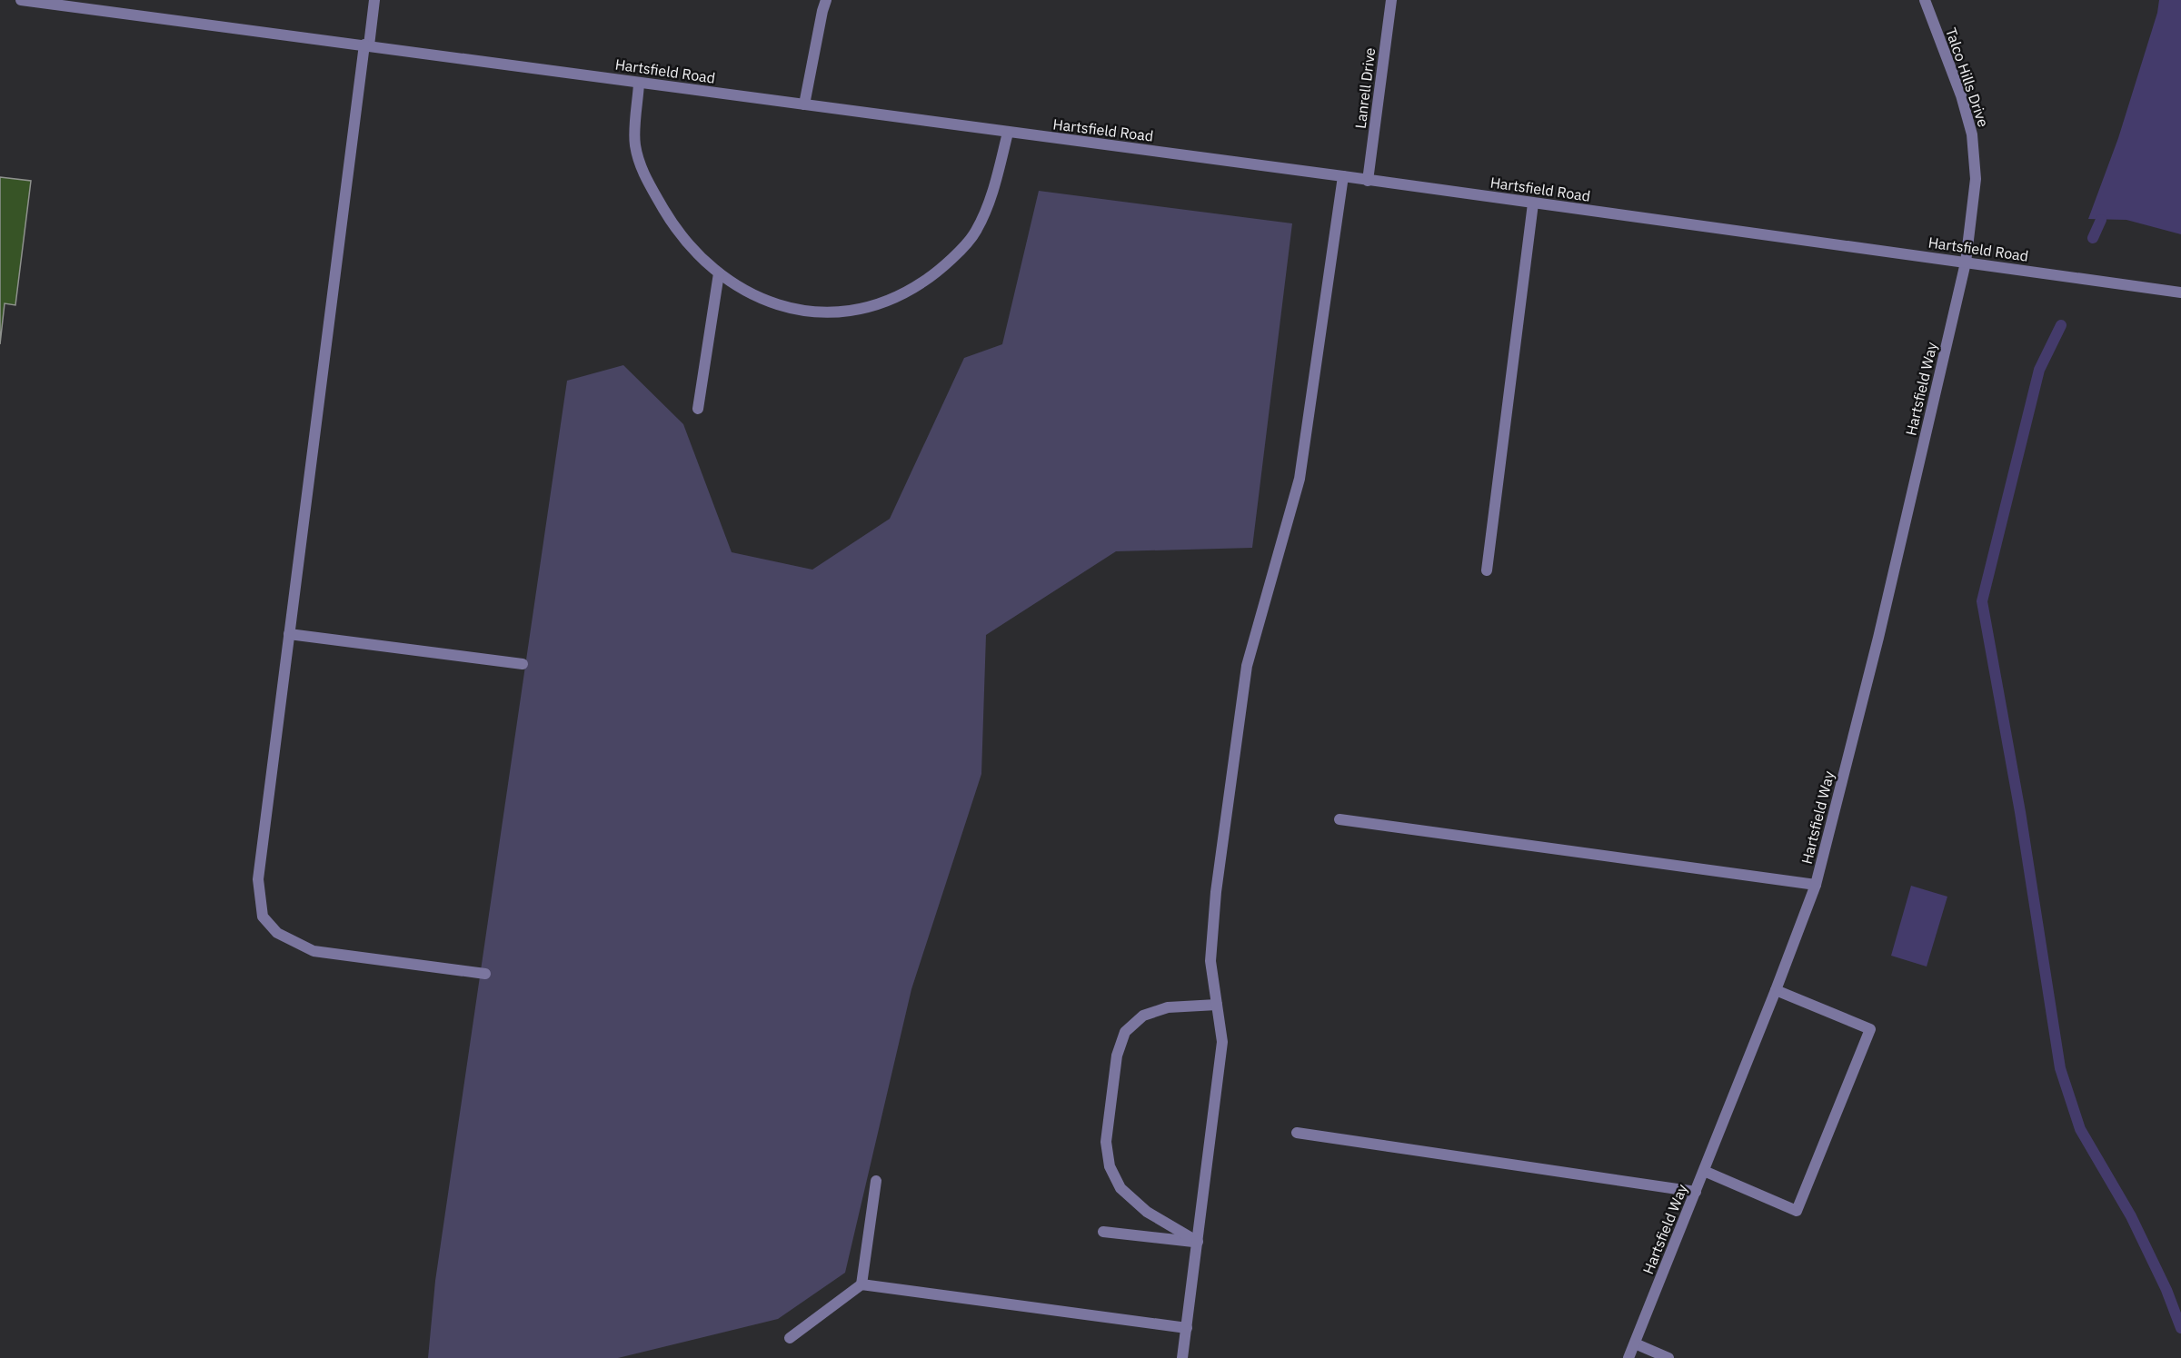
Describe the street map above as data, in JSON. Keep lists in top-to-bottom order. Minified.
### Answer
{"streets":{"street":["Hartsfield Road","Talco Hills Drive","Lanrell Drive","Hartsfield Way"]},"crossings":[["Hartsfield Road","Talco Hills Drive"],["Hartsfield Road","Lanrell Drive"],["Hartsfield Road","Hartsfield Way"],["Talco Hills Drive","Hartsfield Way"]]}
